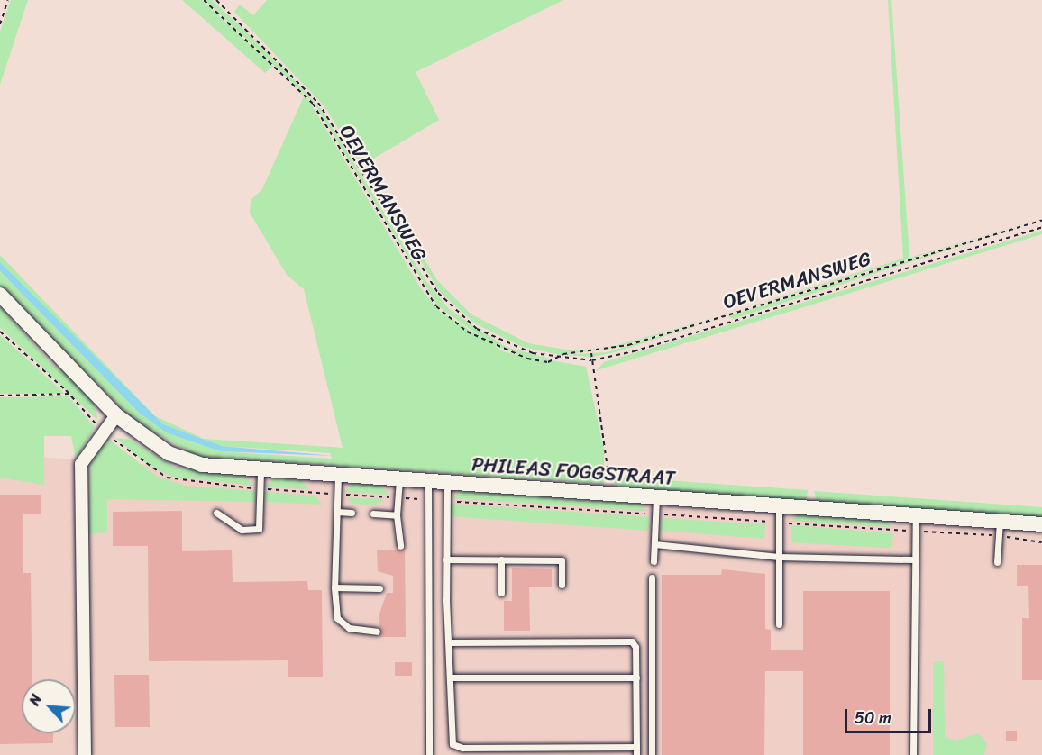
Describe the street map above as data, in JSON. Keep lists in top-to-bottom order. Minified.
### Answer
{"streets":{"street":["PHILEAS FOGGSTRAAT"],"path":["OEVERMANSWEG"]},"scale_bar":"50 m","north":"top left"}
